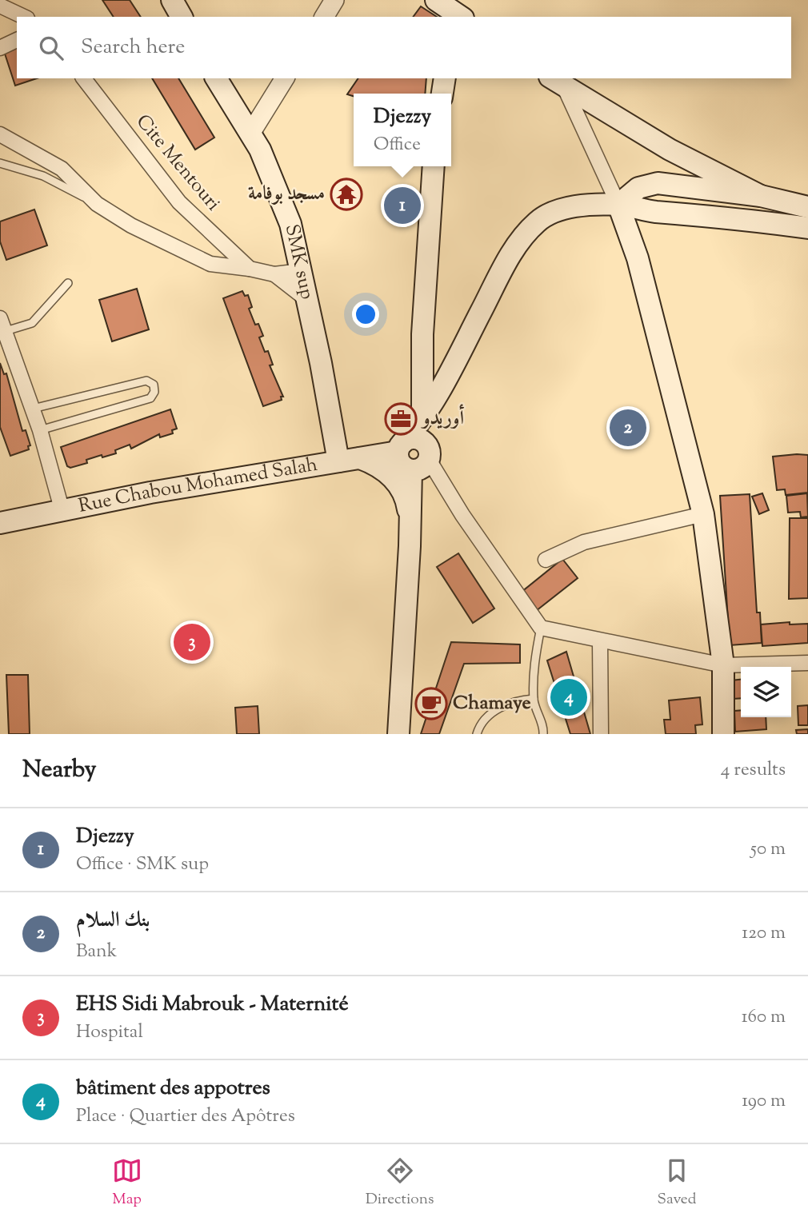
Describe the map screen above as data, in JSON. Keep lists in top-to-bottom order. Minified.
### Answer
{"streets":{"main road":["SMK sup","Rue Chabou Mohamed Salah"],"street":["Cite Mentouri"]},"crossings":[["SMK sup","Rue Chabou Mohamed Salah"]],"places":{"temple":["مسجد بوفامة"],"office":["أوريدو"],"cafe":["Chamaye"]},"page":{"search":"Search here","popup":["Djezzy","Office"],"pins":["1","2","3","4"],"heading":["Nearby","4 results"],"list":[{"mark":"1","name":"Djezzy","note":"Office · SMK sup","value":"50 m"},{"mark":"2","name":"بنك السلام","note":"Bank","value":"120 m"},{"mark":"3","name":"EHS Sidi Mabrouk - Maternité","note":"Hospital","value":"160 m"},{"mark":"4","name":"bâtiment des appotres","note":"Place · Quartier des Apôtres","value":"190 m"}],"nav":["Map","Directions","Saved"]}}
